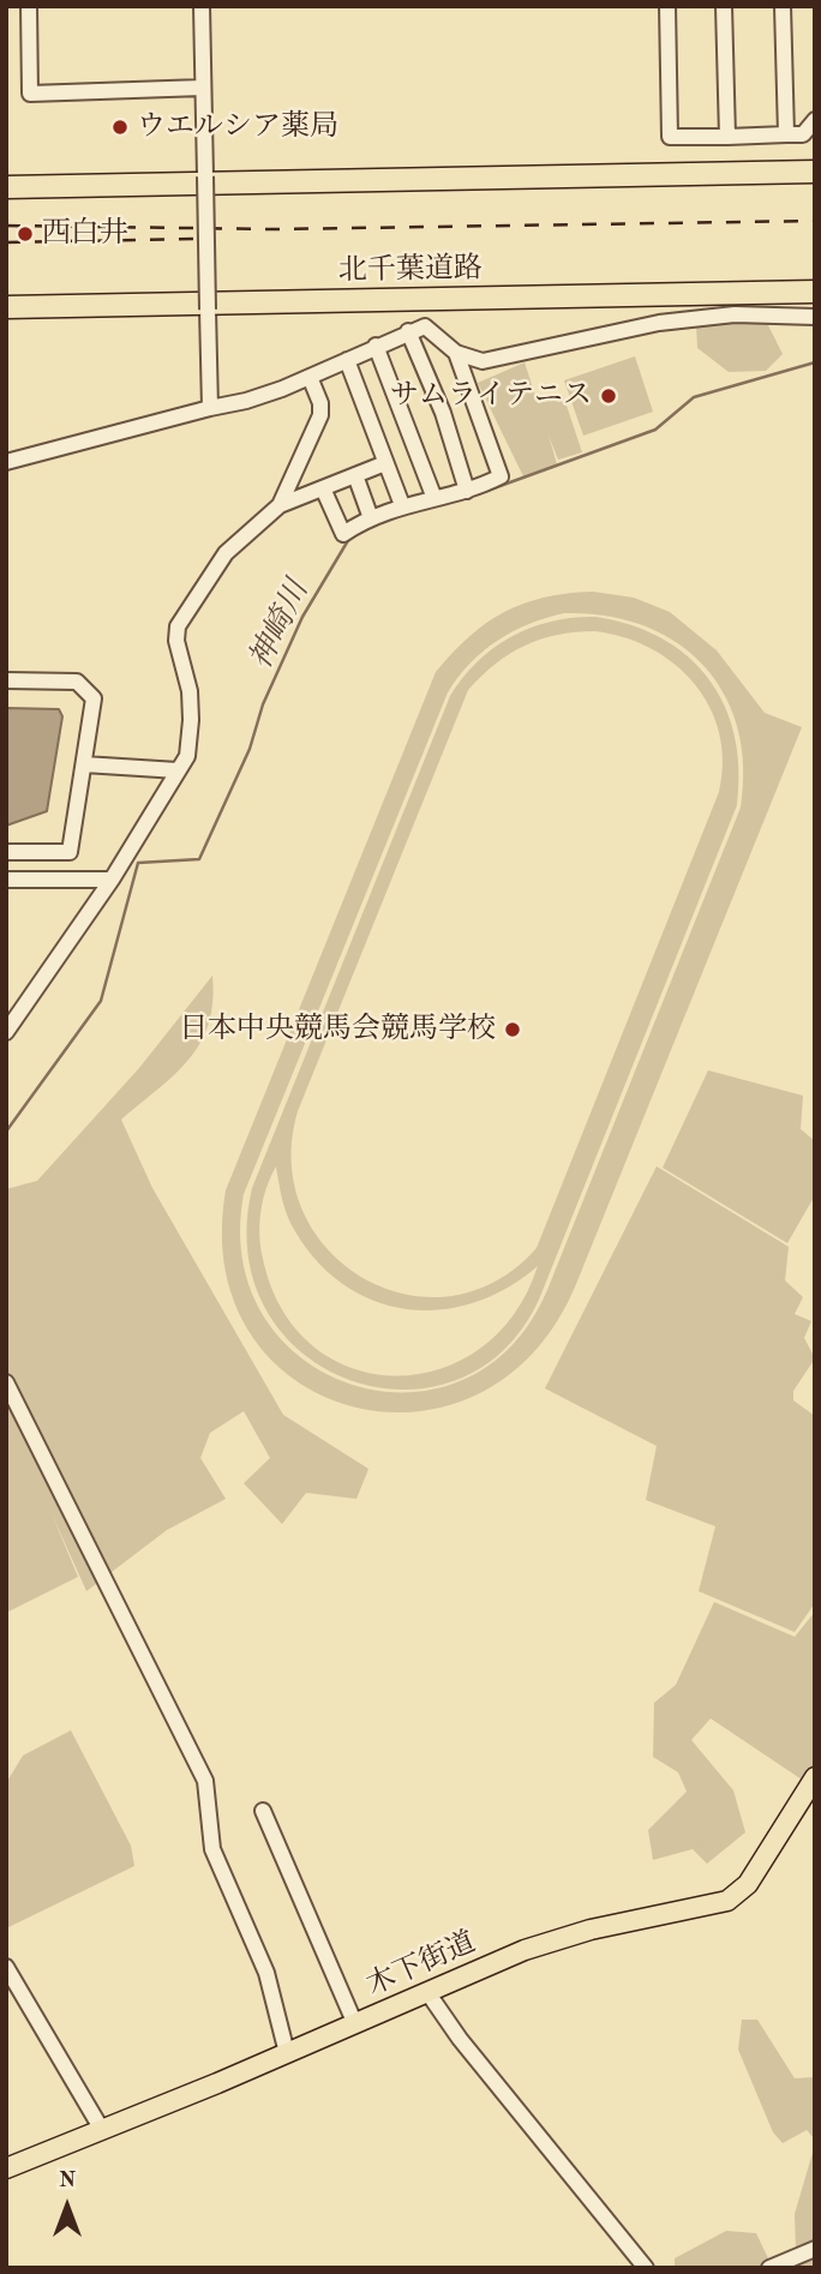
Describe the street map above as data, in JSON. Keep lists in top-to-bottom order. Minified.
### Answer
{"streets":{"highway":["北千葉道路"],"main road":["木下街道"]},"water":["神崎川"],"places":["ウエルシア薬局","西白井","サムライテニス","日本中央競馬会競馬学校"],"north":"top"}
